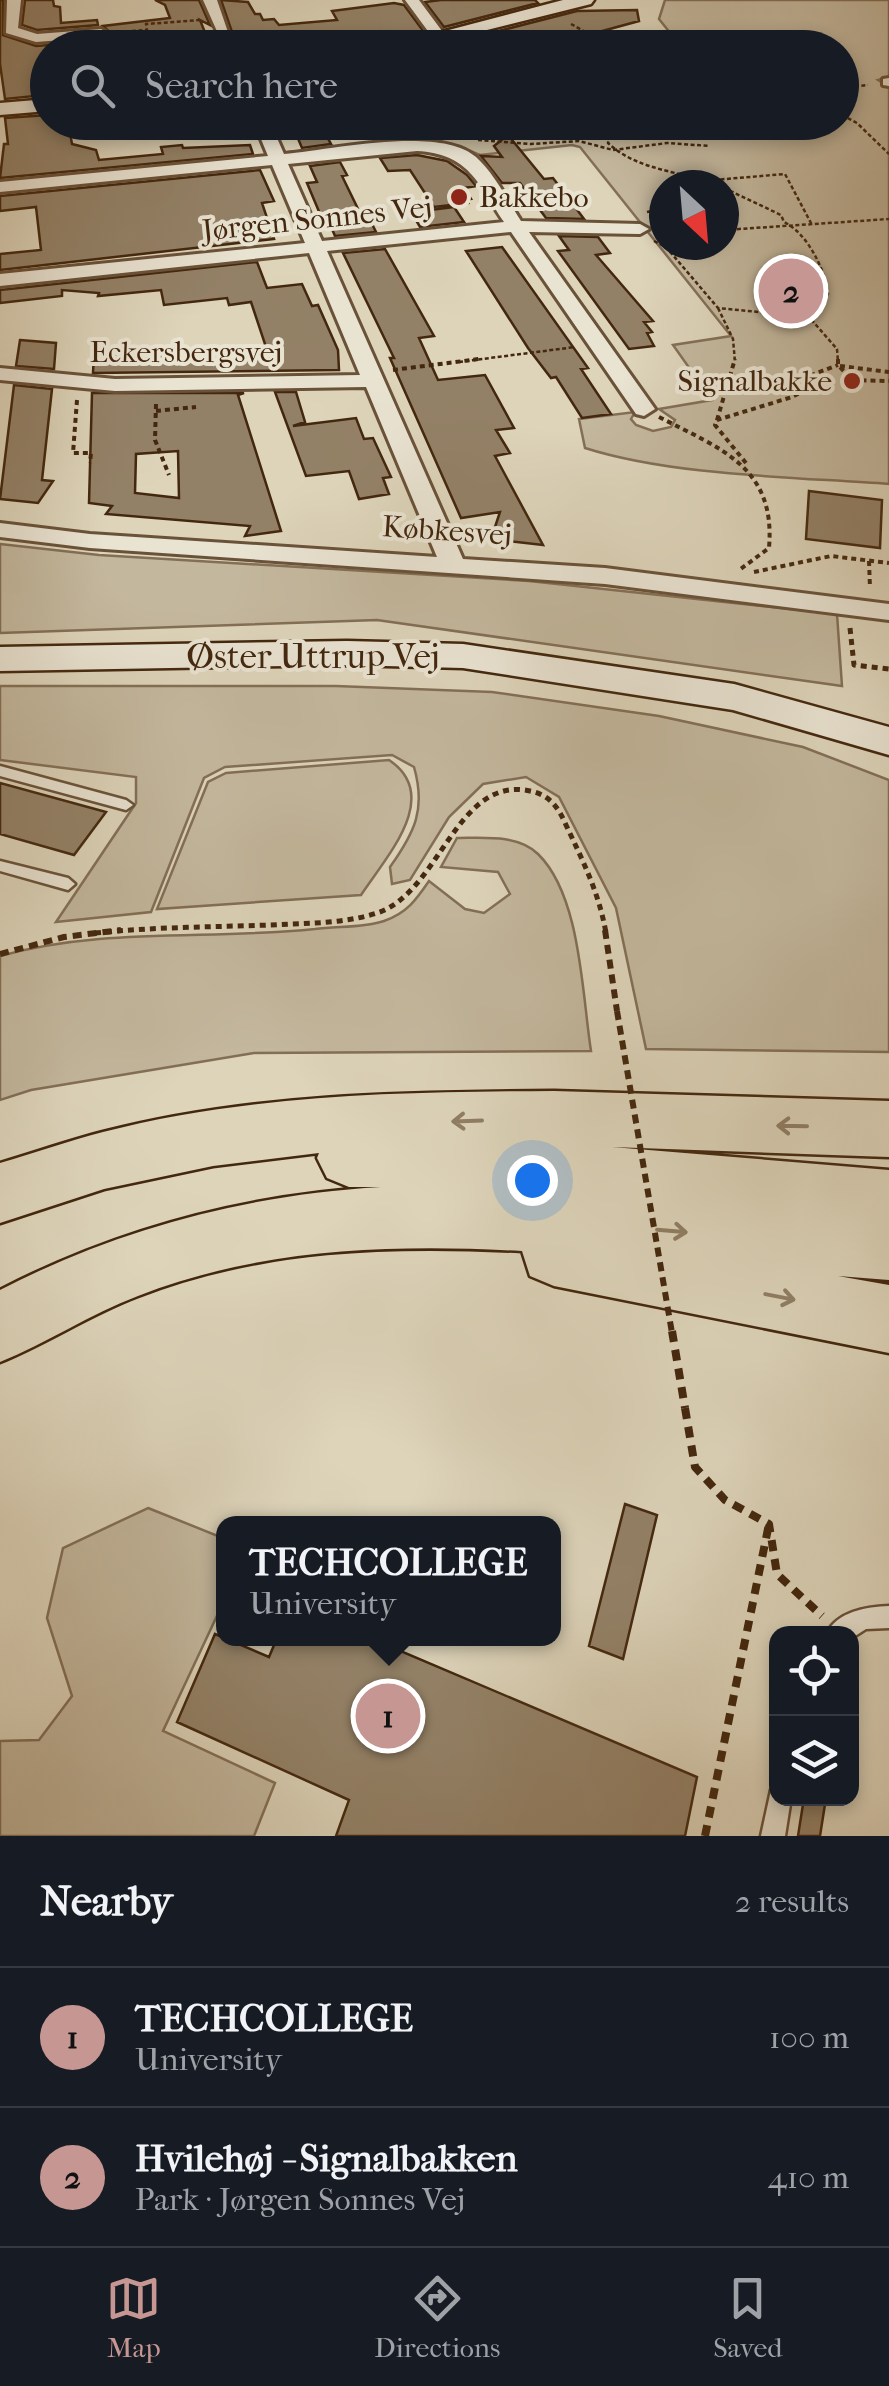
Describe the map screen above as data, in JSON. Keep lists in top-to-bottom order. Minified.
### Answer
{"streets":{"street":["Jørgen Sonnes Vej","Eckersbergsvej","Købkesvej","Øster Uttrup Vej"]},"places":["Bakkebo","Signalbakke"],"north":"bottom right","page":{"search":"Search here","pins":["2","1"],"popup":["TECHCOLLEGE","University"],"heading":["Nearby","2 results"],"list":[{"mark":"1","name":"TECHCOLLEGE","note":"University","value":"100 m"},{"mark":"2","name":"Hvilehøj - Signalbakken","note":"Park · Jørgen Sonnes Vej","value":"410 m"}],"nav":["Map","Directions","Saved"]}}
